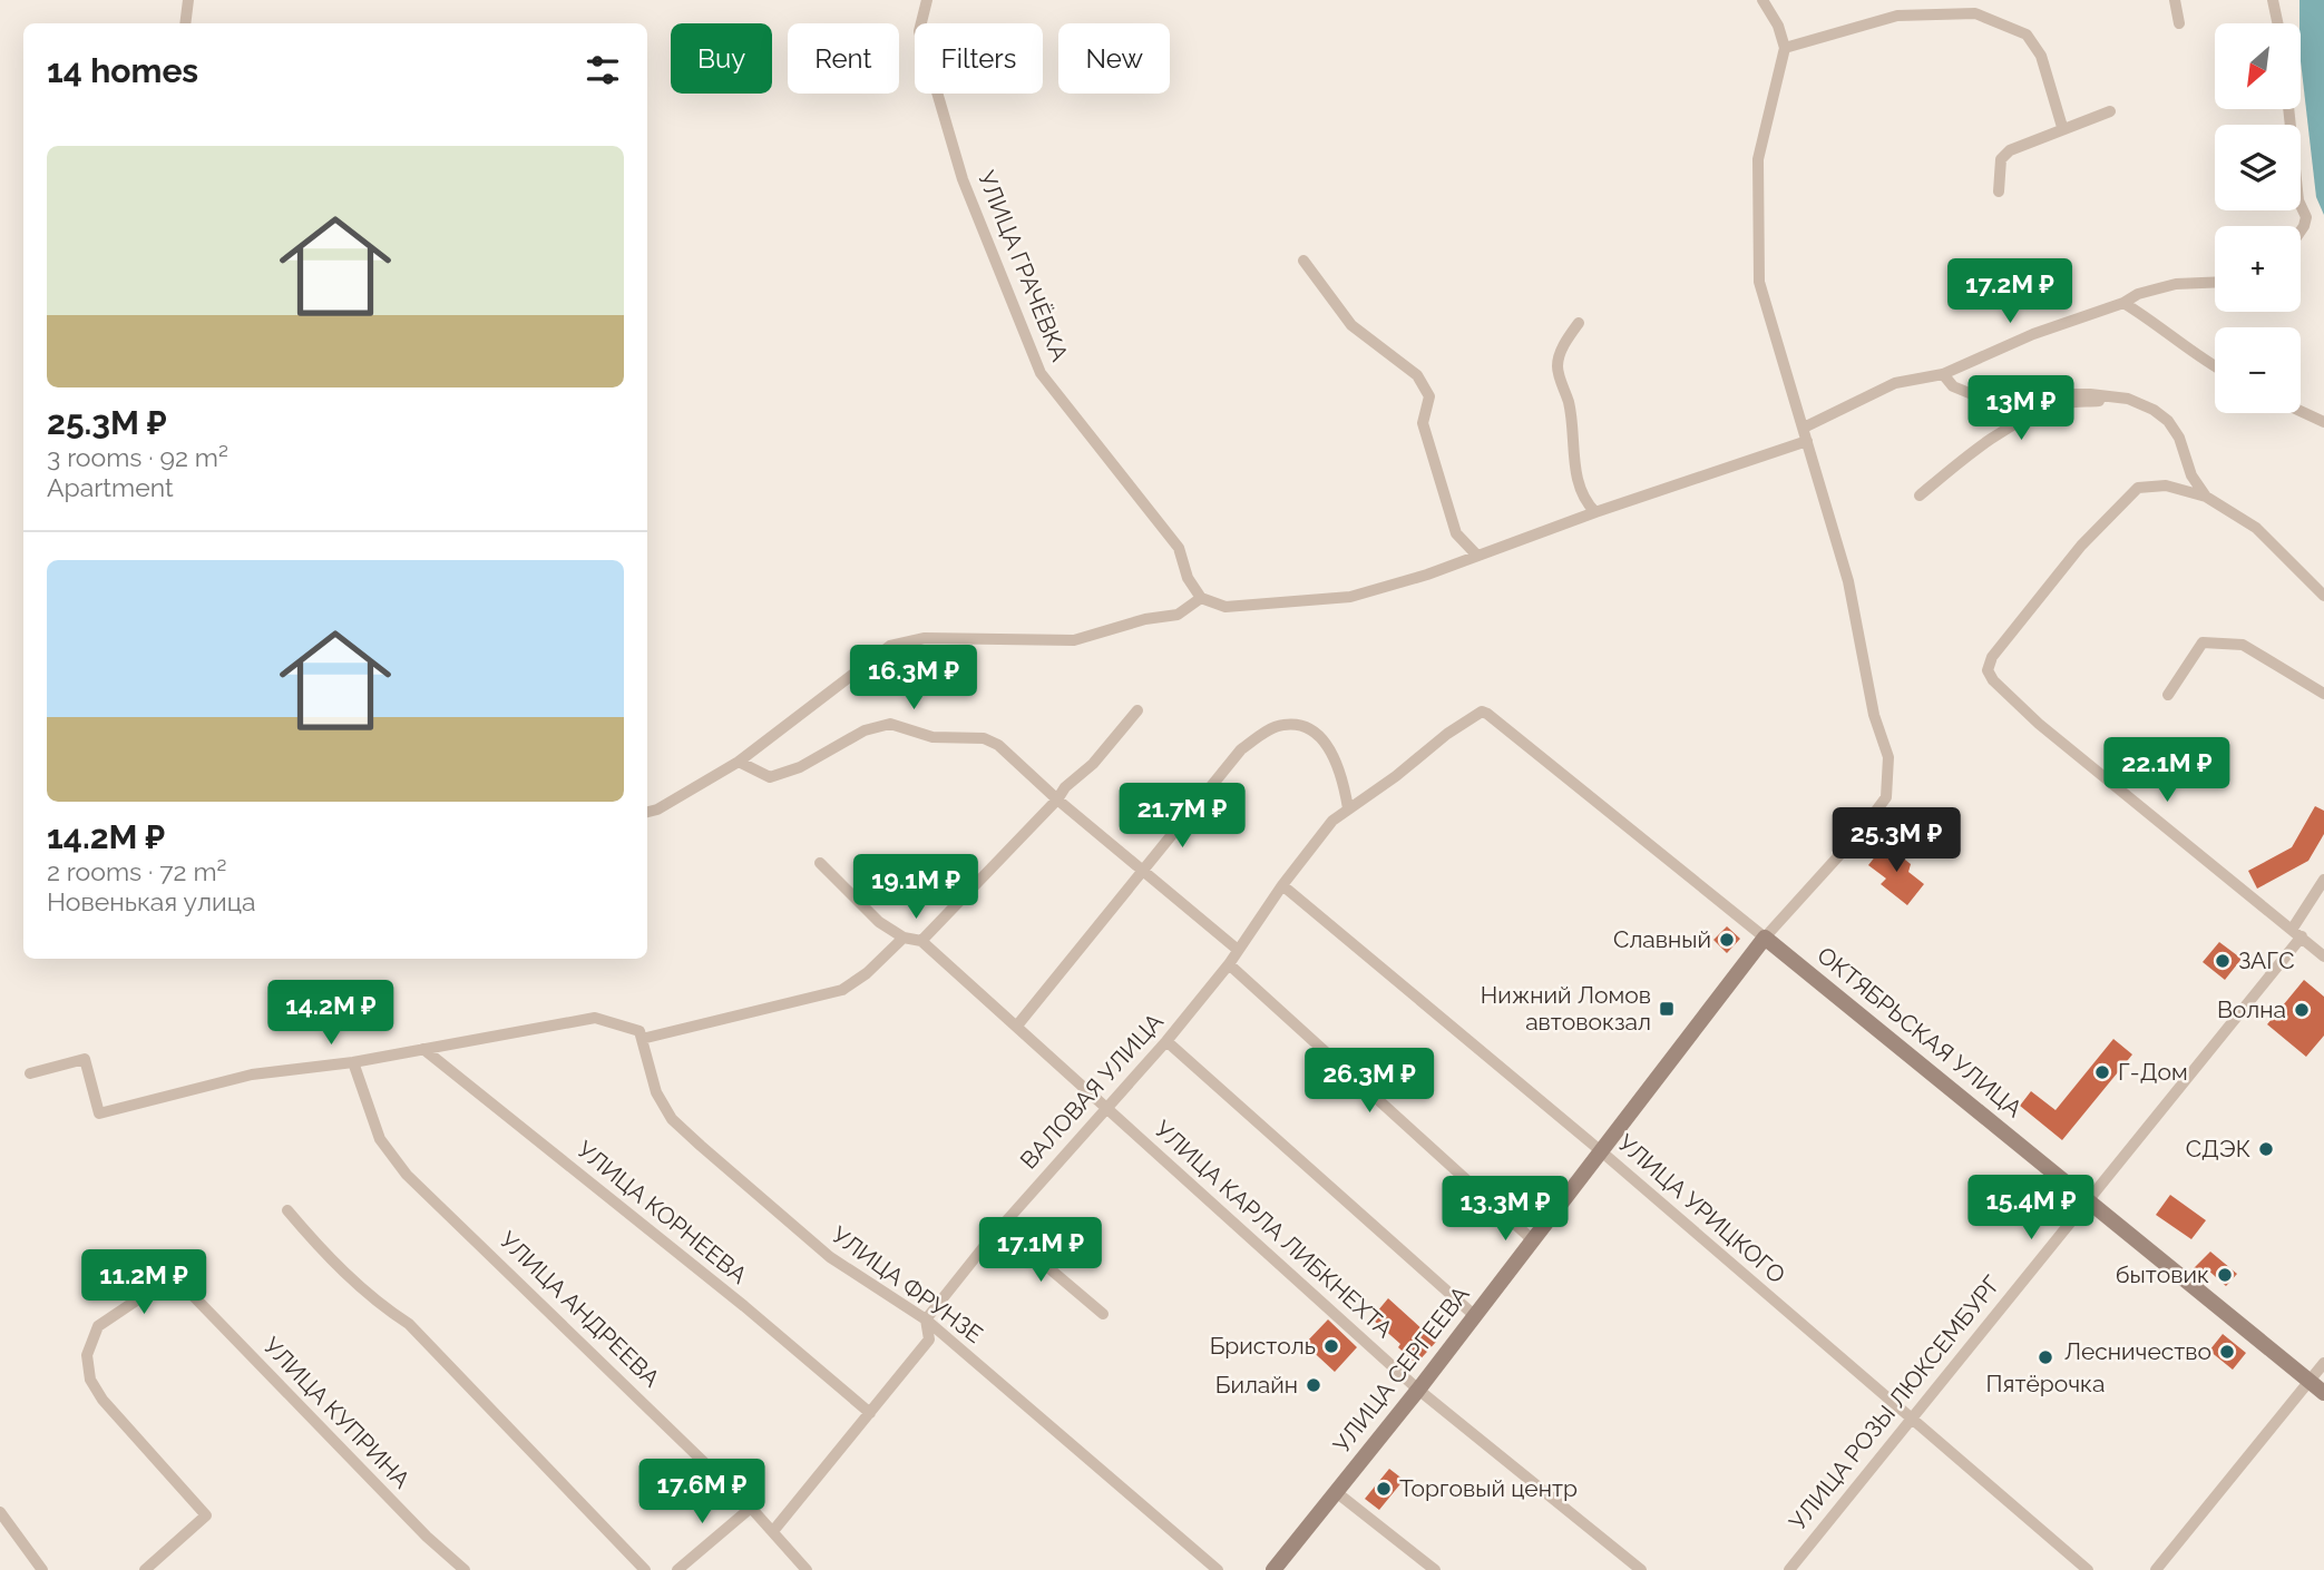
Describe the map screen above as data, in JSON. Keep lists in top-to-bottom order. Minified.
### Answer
{"streets":{"main road":["ОКТЯБРЬСКАЯ УЛИЦА","УЛИЦА СЕРГЕЕВА"],"street":["УЛИЦА ГРАЧЁВКА","ВАЛОВАЯ УЛИЦА","УЛИЦА УРИЦКОГО","УЛИЦА КОРНЕЕВА","УЛИЦА КАРЛА ЛИБКНЕХТА","УЛИЦА ФРУНЗЕ","УЛИЦА АНДРЕЕВА","УЛИЦА РОЗЫ ЛЮКСЕМБУРГ","УЛИЦА КУПРИНА"]},"crossings":[["ОКТЯБРЬСКАЯ УЛИЦА","ВАЛОВАЯ УЛИЦА"],["ОКТЯБРЬСКАЯ УЛИЦА","УЛИЦА СЕРГЕЕВА"],["ОКТЯБРЬСКАЯ УЛИЦА","УЛИЦА РОЗЫ ЛЮКСЕМБУРГ"],["ВАЛОВАЯ УЛИЦА","УЛИЦА УРИЦКОГО"],["ВАЛОВАЯ УЛИЦА","УЛИЦА КОРНЕЕВА"],["ВАЛОВАЯ УЛИЦА","УЛИЦА КАРЛА ЛИБКНЕХТА"],["ВАЛОВАЯ УЛИЦА","УЛИЦА ФРУНЗЕ"],["ВАЛОВАЯ УЛИЦА","УЛИЦА АНДРЕЕВА"],["УЛИЦА УРИЦКОГО","УЛИЦА СЕРГЕЕВА"],["УЛИЦА УРИЦКОГО","УЛИЦА РОЗЫ ЛЮКСЕМБУРГ"],["УЛИЦА КАРЛА ЛИБКНЕХТА","УЛИЦА СЕРГЕЕВА"]],"places":{"other":["Славный","ЗАГС","Волна","Г-Дом","СДЭК","бытовик","Бристоль","Лесничество","Пятёрочка","Билайн","Торговый центр"],"transit":["Нижний Ломов автовокзал"]},"north":"bottom left","page":{"map_buttons":["+","−"],"chip":["Buy","Rent","Filters","New"],"heading":"14 homes","list":[{"name":"25.3M ₽","note":"3 rooms · 92 m² · Apartment"},{"name":"14.2M ₽","note":"2 rooms · 72 m² · Новенькая улица"}],"price":["17.2M ₽","13M ₽","16.3M ₽","22.1M ₽","21.7M ₽","25.3M ₽","19.1M ₽","14.2M ₽","26.3M ₽","15.4M ₽","13.3M ₽","17.1M ₽","11.2M ₽","17.6M ₽"]}}
